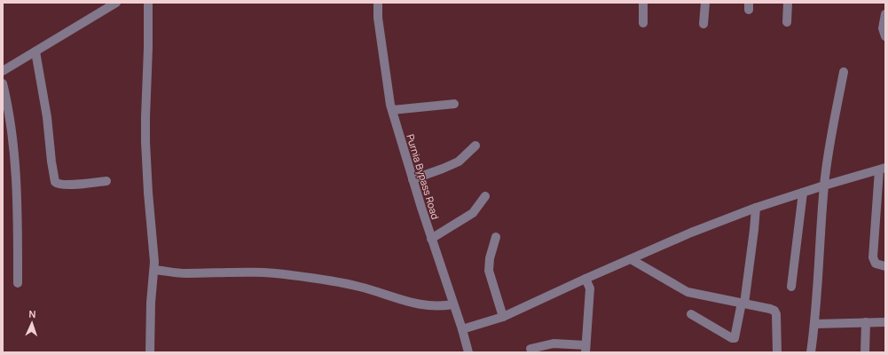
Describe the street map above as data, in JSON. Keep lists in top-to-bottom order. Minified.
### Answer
{"streets":{"street":["Purnia Bypass Road"]},"north":"top"}
